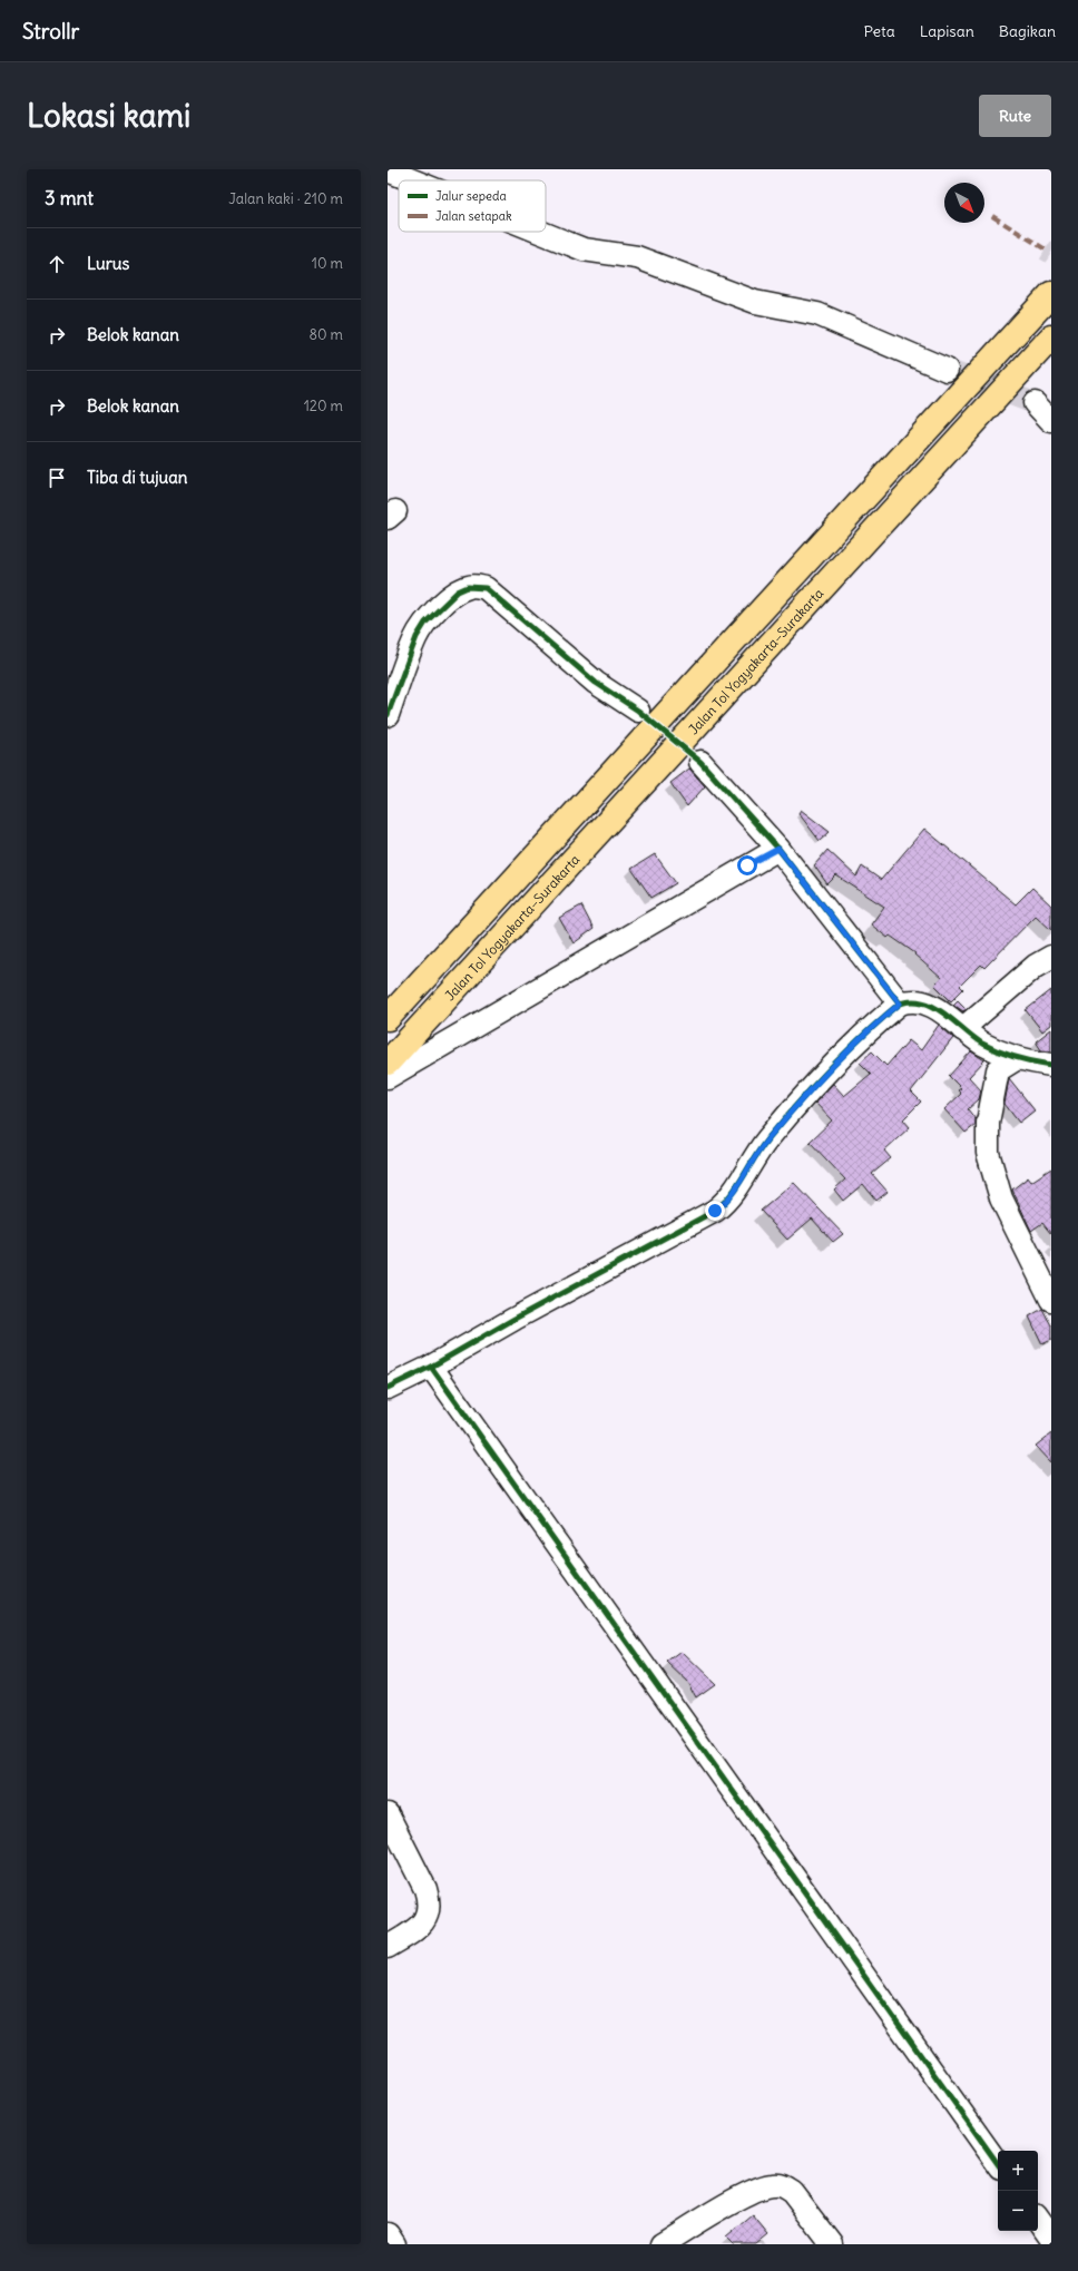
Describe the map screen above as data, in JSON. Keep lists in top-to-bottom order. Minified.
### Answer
{"streets":{"highway":["Jalan Tol Yogyakarta–Surakarta"]},"legend":["Jalur sepeda","Jalan setapak"],"north":"bottom right","page":{"header":"Strollr","nav":["Peta","Lapisan","Bagikan"],"buttons":"Rute","title":"Lokasi kami","heading":["3 mnt","Jalan kaki · 210 m"],"list":[["Lurus","10 m"],["Belok kanan","80 m"],["Belok kanan","120 m"],"Tiba di tujuan"],"map_buttons":["+","−"]}}
